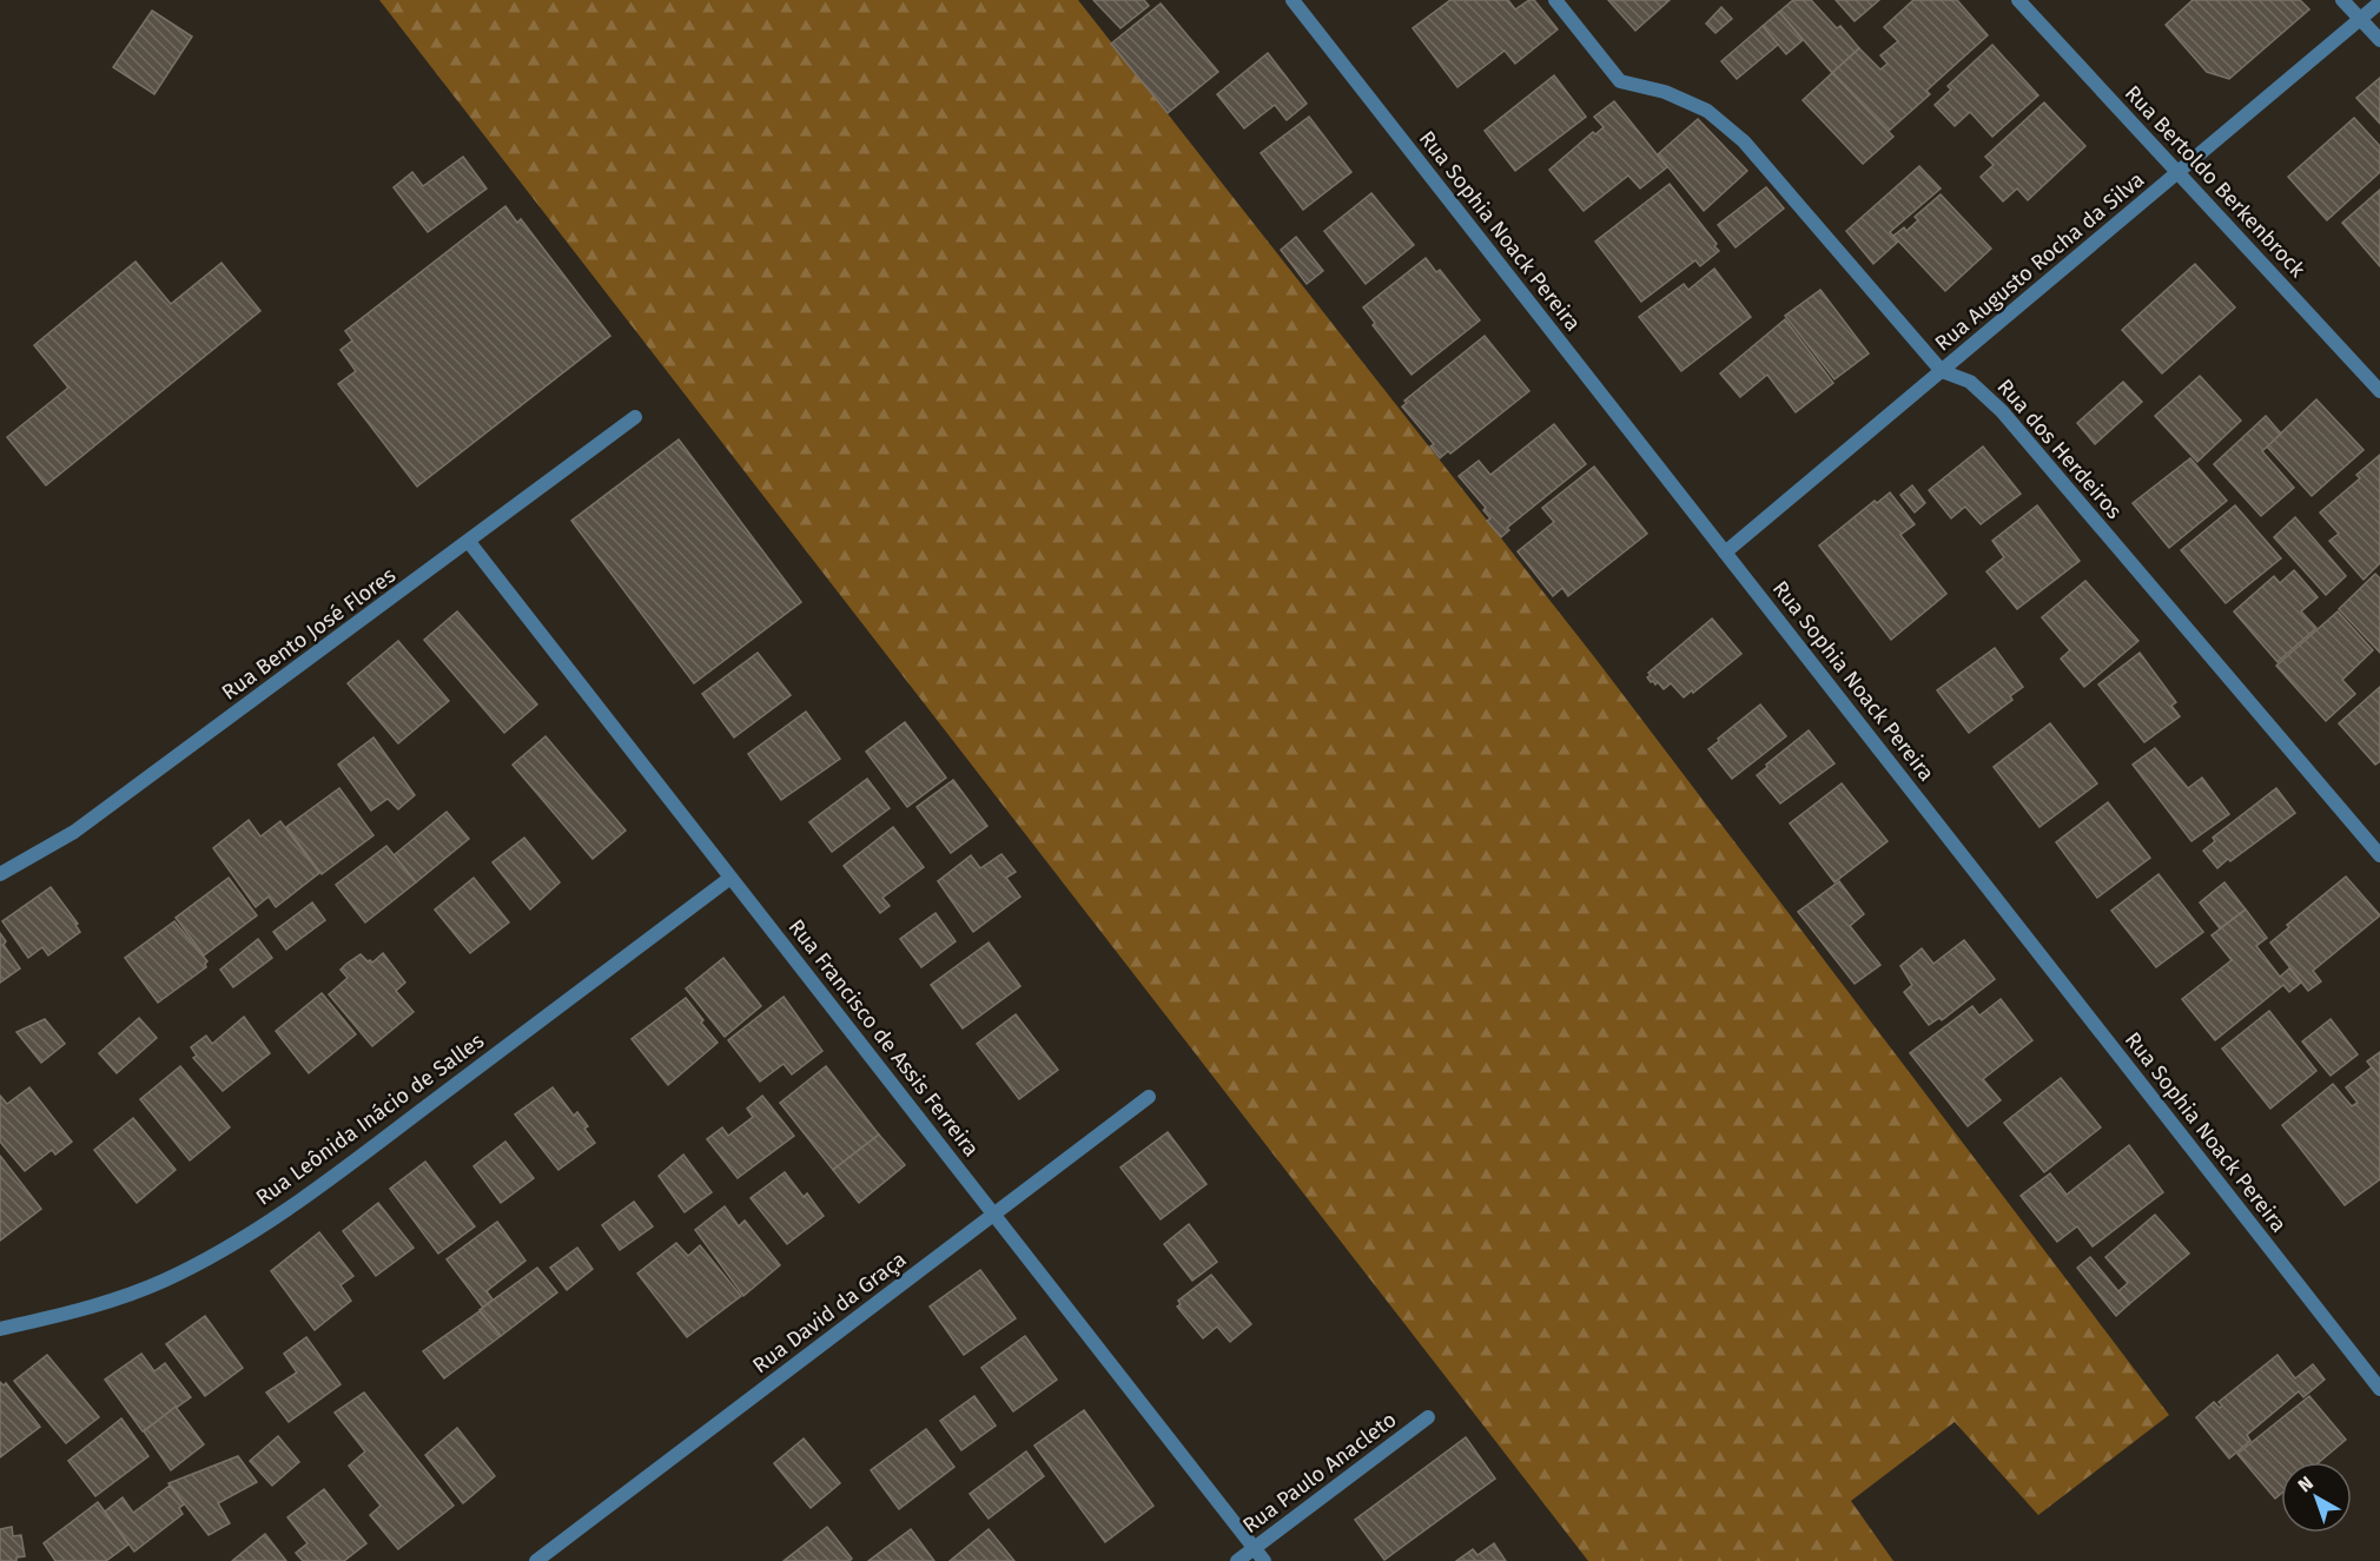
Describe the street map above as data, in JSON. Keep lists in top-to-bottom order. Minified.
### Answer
{"streets":{"street":["Rua Bertoldo Berkenbrock","Rua Sophia Noack Pereira","Rua Augusto Rocha da Silva","Rua dos Herdeiros","Rua Bento José Flores","Rua Francisco de Assis Ferreira","Rua Leônida Inácio de Salles","Rua David da Graça","Rua Paulo Anacleto"]},"crossings":[["Rua Bertoldo Berkenbrock","Rua Augusto Rocha da Silva"],["Rua Sophia Noack Pereira","Rua Augusto Rocha da Silva"],["Rua Augusto Rocha da Silva","Rua dos Herdeiros"],["Rua Bento José Flores","Rua Francisco de Assis Ferreira"],["Rua Francisco de Assis Ferreira","Rua Leônida Inácio de Salles"],["Rua Francisco de Assis Ferreira","Rua David da Graça"],["Rua Francisco de Assis Ferreira","Rua Paulo Anacleto"]],"north":"top left"}
